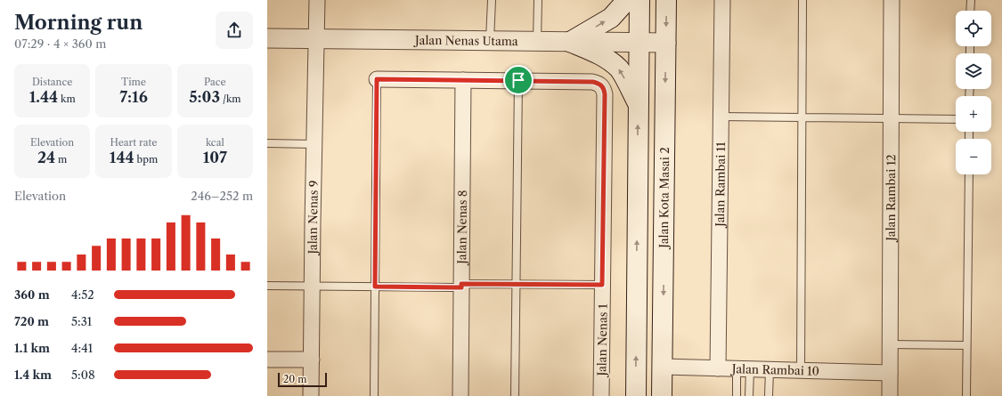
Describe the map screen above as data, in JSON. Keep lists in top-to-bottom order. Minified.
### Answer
{"streets":{"main road":["Jalan Kota Masai 2"],"street":["Jalan Nenas Utama","Jalan Rambai 11","Jalan Rambai 12","Jalan Nenas 9","Jalan Nenas 8","Jalan Nenas 1","Jalan Rambai 10"]},"crossings":[["Jalan Nenas Utama","Jalan Kota Masai 2"],["Jalan Nenas Utama","Jalan Nenas 9"],["Jalan Rambai 11","Jalan Rambai 10"],["Jalan Kota Masai 2","Jalan Rambai 10"],["Jalan Rambai 12","Jalan Rambai 10"]],"scale_bar":"20 m","page":{"heading":["Morning run","07:29 · 4 × 360 m"],"map_buttons":["+","−"],"stats":[["Distance","1.44 km"],["Time","7:16"],["Pace","5:03 /km"],["Elevation","24 m"],["Heart rate","144 bpm"],["kcal","107"]],"chart":["Elevation","246–252 m"],"list":[{"name":"360 m","note":"4:52"},{"name":"720 m","note":"5:31"},{"name":"1.1 km","note":"4:41"},{"name":"1.4 km","note":"5:08"}],"scale":"20 m"}}
